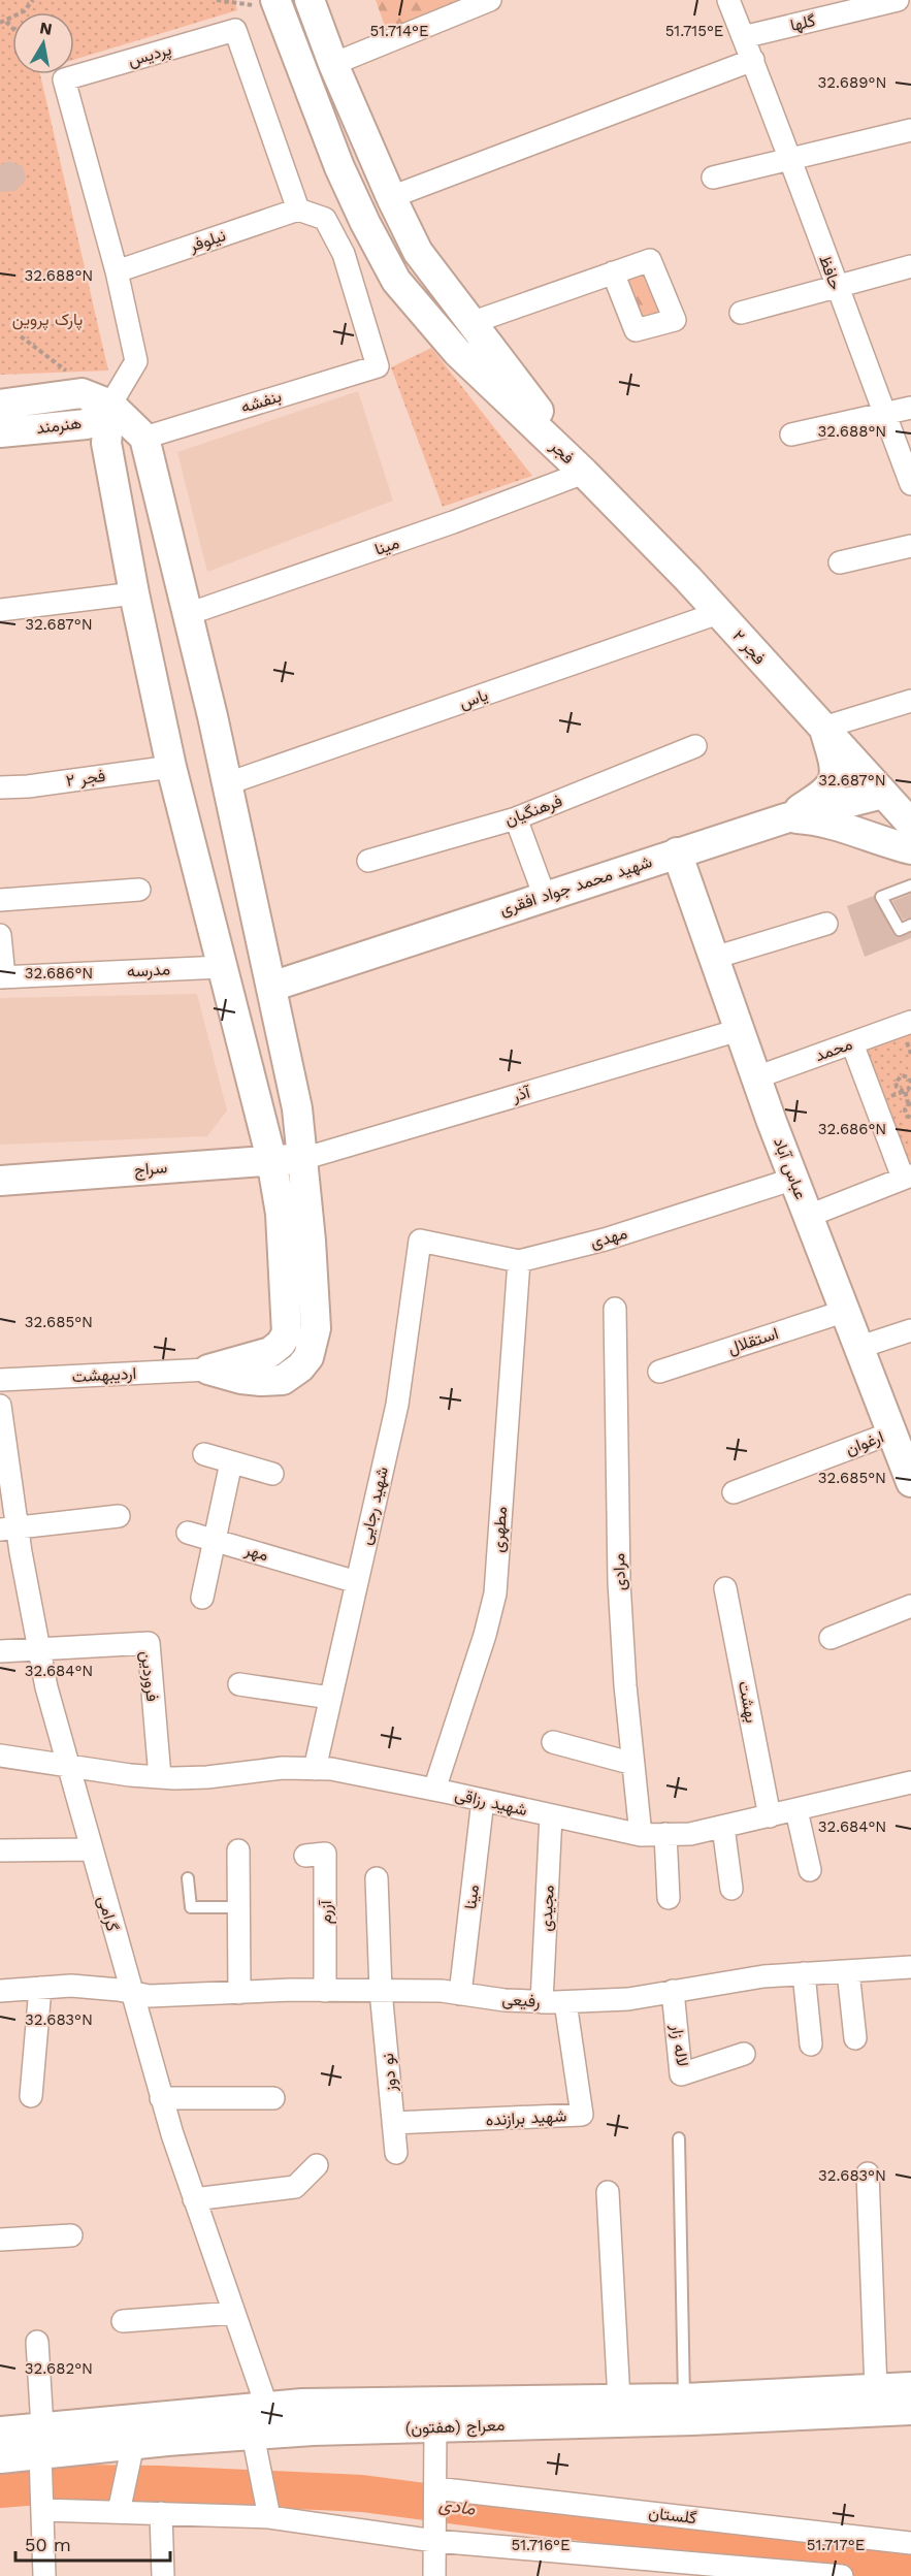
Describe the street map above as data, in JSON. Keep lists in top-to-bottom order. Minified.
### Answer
{"streets":{"street":["گلها","پردیس","نیلوفر","حافظ","بنفشه","هنرمند","فجر","مینا","فجر ۲","یاس","فرهنگیان","شهید محمد جواد افقری","مدرسه","محمد","آذر","سراج","عباس آباد","مهدی","استقلال","اردیبهشت","ارغوان","شهید رجایی","مطهری","مهر","مرادی","فروردین","بهشت","شهید رزاقی","مجیدی","آزرم","گرامی","رفیعی","لاله زار","نو دوز","شهید برازنده","معراج (هفتون)","گلستان"]},"crossings":[["گلها","حافظ"],["پردیس","نیلوفر"],["پردیس","بنفشه"],["نیلوفر","بنفشه"],["فجر","مینا"],["فجر","فجر ۲"],["مینا","فجر ۲"],["مینا","شهید رزاقی"],["مینا","رفیعی"],["فجر ۲","یاس"],["فجر ۲","شهید محمد جواد افقری"],["شهید محمد جواد افقری","عباس آباد"],["محمد","عباس آباد"],["آذر","سراج"],["آذر","عباس آباد"],["عباس آباد","مهدی"],["عباس آباد","استقلال"],["عباس آباد","ارغوان"],["مهدی","شهید رجایی"],["مهدی","مطهری"],["شهید رجایی","مهر"],["شهید رجایی","شهید رزاقی"],["مطهری","شهید رزاقی"],["مرادی","شهید رزاقی"],["فروردین","شهید رزاقی"],["فروردین","گرامی"],["بهشت","شهید رزاقی"],["شهید رزاقی","مجیدی"],["شهید رزاقی","گرامی"],["مجیدی","رفیعی"],["آزرم","رفیعی"],["گرامی","رفیعی"],["گرامی","معراج (هفتون)"],["رفیعی","لاله زار"],["رفیعی","نو دوز"],["رفیعی","شهید برازنده"],["نو دوز","شهید برازنده"]],"water":["مادی"],"parks":["پارک پروین"],"scale_bar":"50 m","north":"top","coordinates":["51.714°E","51.715°E","32.689°N","32.688°N","32.687°N","32.686°N","32.685°N","32.684°N","32.683°N","32.682°N","51.716°E","51.717°E"]}
